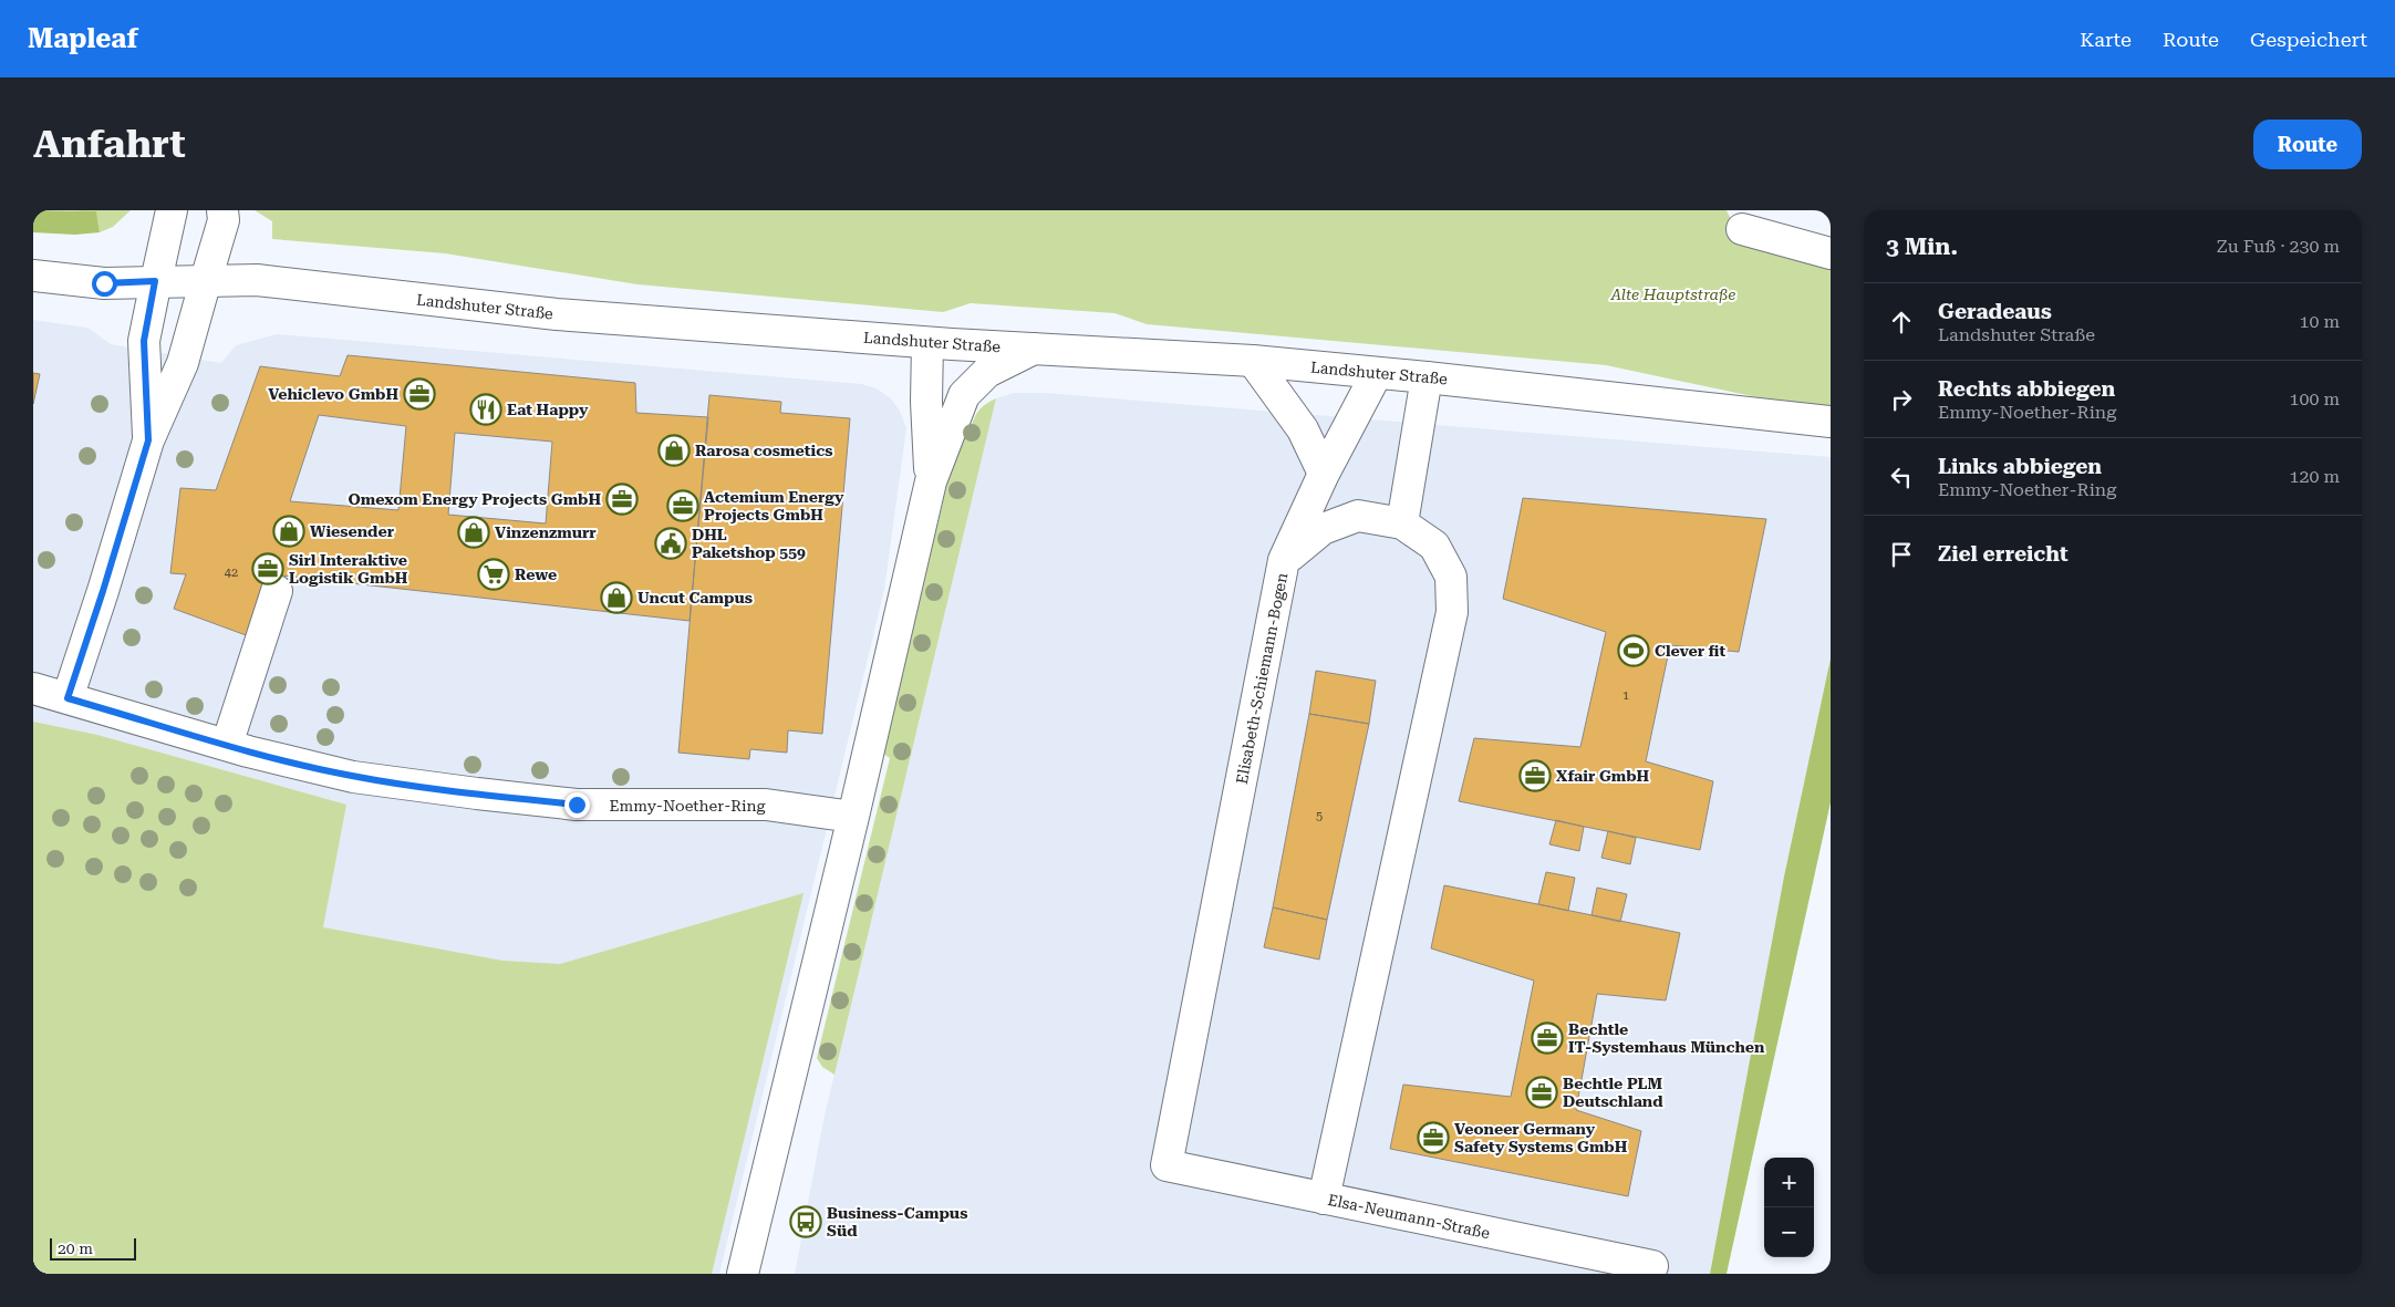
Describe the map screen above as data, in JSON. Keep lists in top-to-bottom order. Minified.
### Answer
{"streets":{"street":["Landshuter Straße","Elisabeth-Schiemann-Bogen","Emmy-Noether-Ring","Elsa-Neumann-Straße"]},"crossings":[["Elisabeth-Schiemann-Bogen","Elsa-Neumann-Straße"]],"parks":["Alte Hauptstraße"],"places":{"office":["Vehiclevo GmbH","Omexom Energy Projects GmbH","Actemium Energy Projects GmbH","Sirl Interaktive Logistik GmbH","Xfair GmbH","Bechtle IT-Systemhaus München","Bechtle PLM Deutschland","Veoneer Germany Safety Systems GmbH"],"restaurant":["Eat Happy"],"shop":["Rarosa cosmetics","Wiesender","Vinzenzmurr","Uncut Campus"],"public building":["DHL Paketshop 559"],"supermarket":["Rewe"],"sports":["Clever fit"],"bus stop":["Business-Campus Süd"]},"house_numbers":["42","1","5"],"scale_bar":"20 m","page":{"header":"Mapleaf","nav":["Karte","Route","Gespeichert"],"buttons":"Route","title":"Anfahrt","heading":["3 Min.","Zu Fuß · 230 m"],"list":[["Geradeaus","Landshuter Straße","10 m"],["Rechts abbiegen","Emmy-Noether-Ring","100 m"],["Links abbiegen","Emmy-Noether-Ring","120 m"],"Ziel erreicht"],"map_buttons":["+","−"],"scale":"20 m"}}
